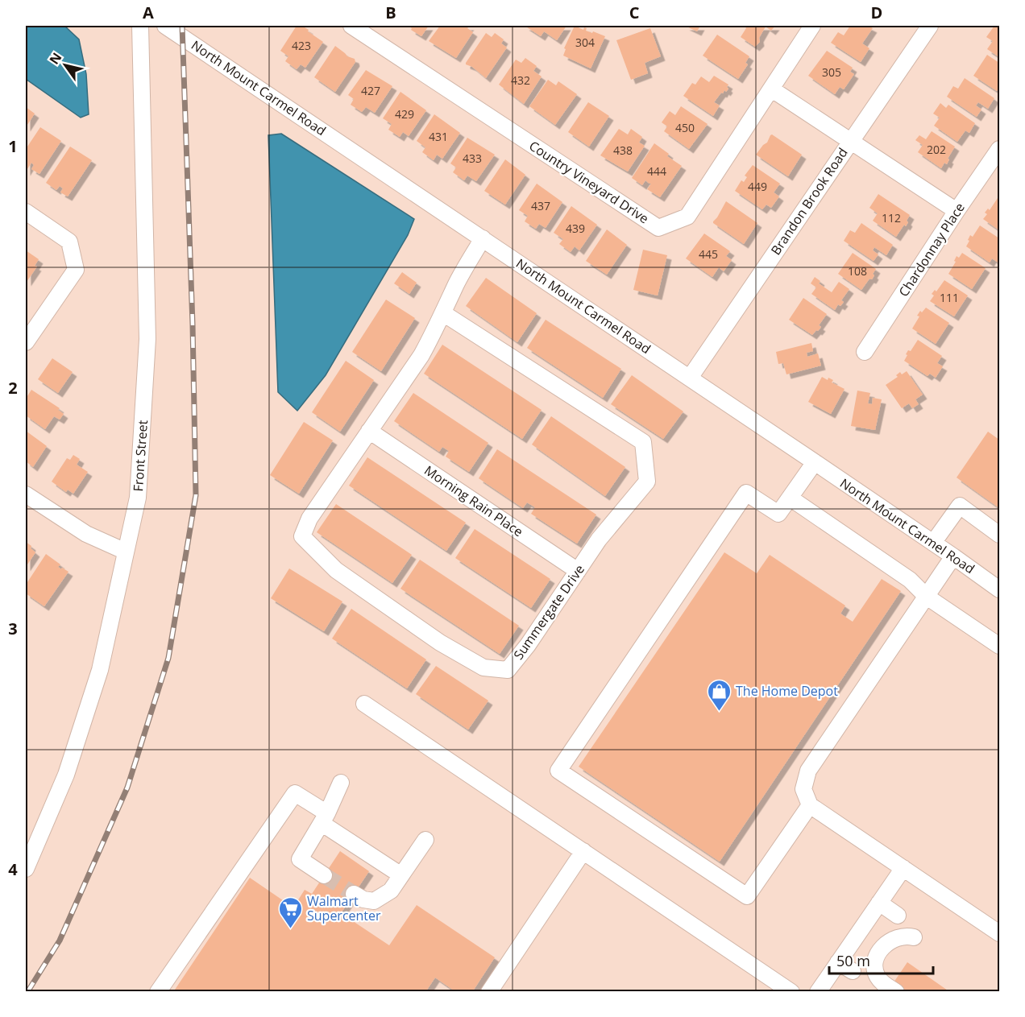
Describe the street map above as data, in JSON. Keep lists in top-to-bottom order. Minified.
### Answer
{"streets":{"street":["North Mount Carmel Road","Country Vineyard Drive","Brandon Brook Road","Chardonnay Place","Front Street","Morning Rain Place","Summergate Drive"]},"crossings":[["North Mount Carmel Road","Brandon Brook Road"],["North Mount Carmel Road","Summergate Drive"],["Morning Rain Place","Summergate Drive"]],"places":{"shop":["The Home Depot"],"supermarket":["Walmart Supercenter"]},"house_numbers":["304","423","305","432","427","429","450","431","202","438","433","444","449","437","112","439","445","108","111"],"scale_bar":"50 m","north":"top left","grid":{"columns":["A","B","C","D"],"rows":["1","2","3","4"]}}
